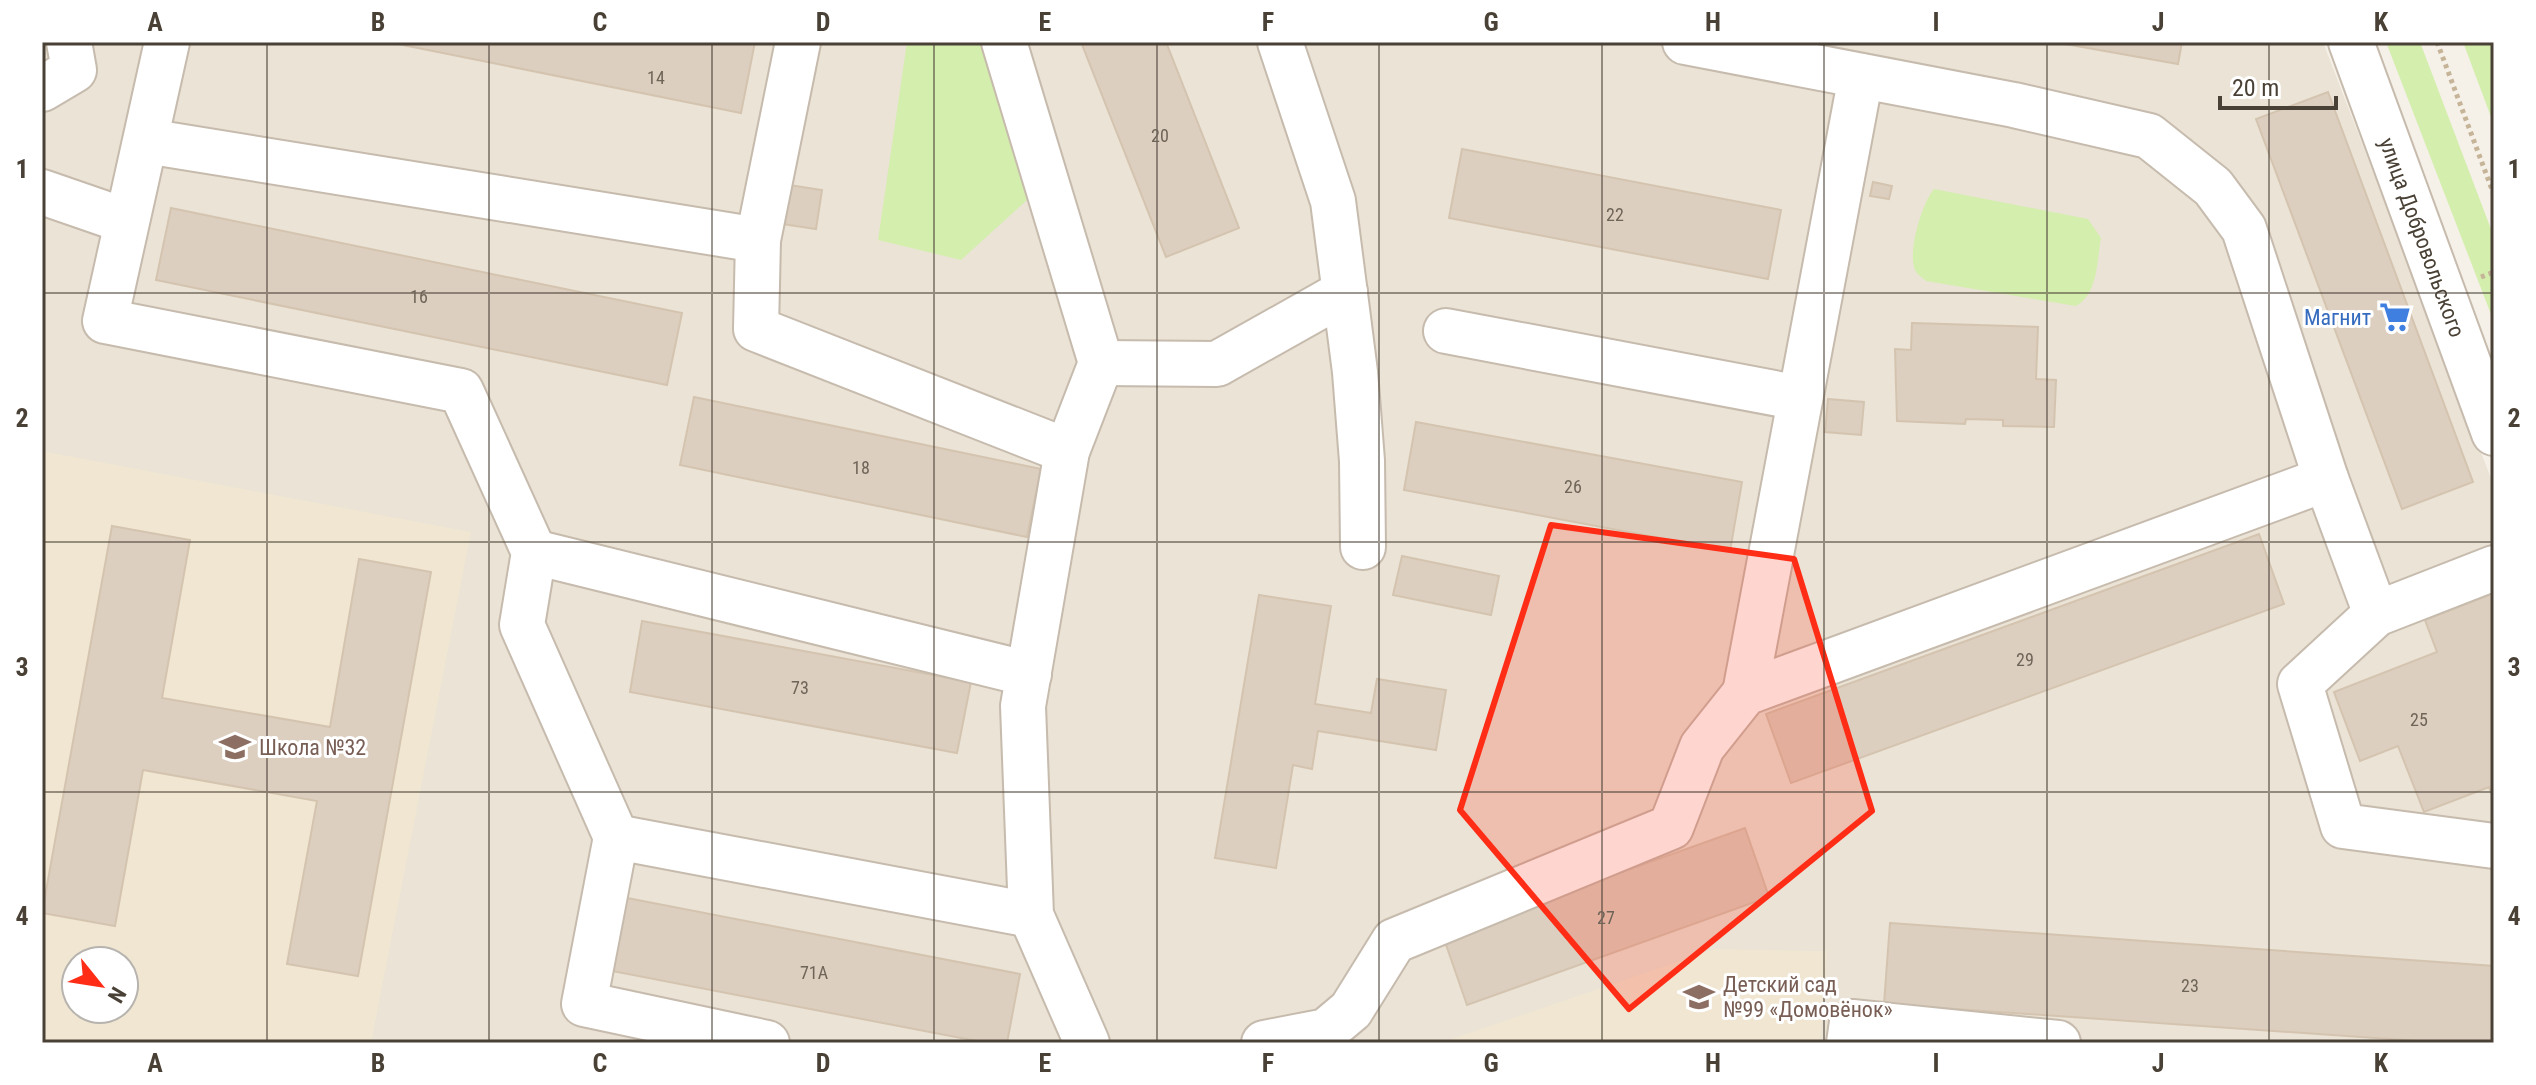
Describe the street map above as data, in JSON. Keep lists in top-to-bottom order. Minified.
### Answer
{"streets":{"street":["улица Добровольского"]},"places":{"supermarket":["Магнит"],"school or university":["Школа №32","Детский сад №99 «Домовёнок»"]},"house_numbers":["14","20","22","16","18","26","29","73","25","27","71А","23"],"scale_bar":"20 m","north":"bottom right","grid":{"columns":["A","B","C","D","E","F","G","H","I","J","K"],"rows":["1","2","3","4"]}}
